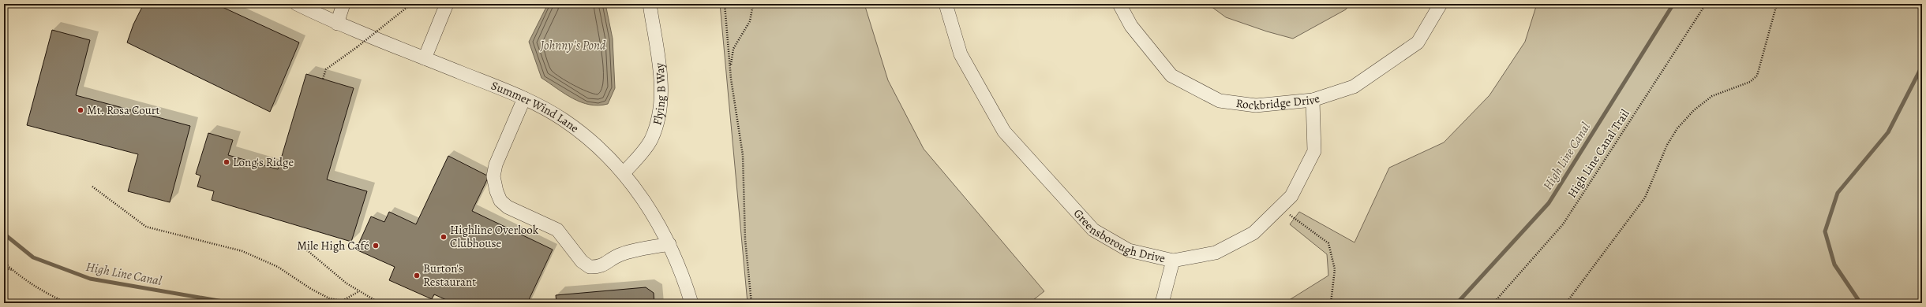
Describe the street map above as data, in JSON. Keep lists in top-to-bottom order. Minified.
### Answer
{"streets":{"street":["Flying B Way","Rockbridge Drive","Summer Wind Lane","Greensborough Drive"],"path":["High Line Canal Trail"]},"crossings":[["Flying B Way","Summer Wind Lane"],["Rockbridge Drive","Greensborough Drive"]],"water":["Johnny's Pond","High Line Canal"],"places":["Mt. Rosa Court","Long's Ridge","Highline Overlook Clubhouse","Mile High Café","Burton's Restaurant"]}
